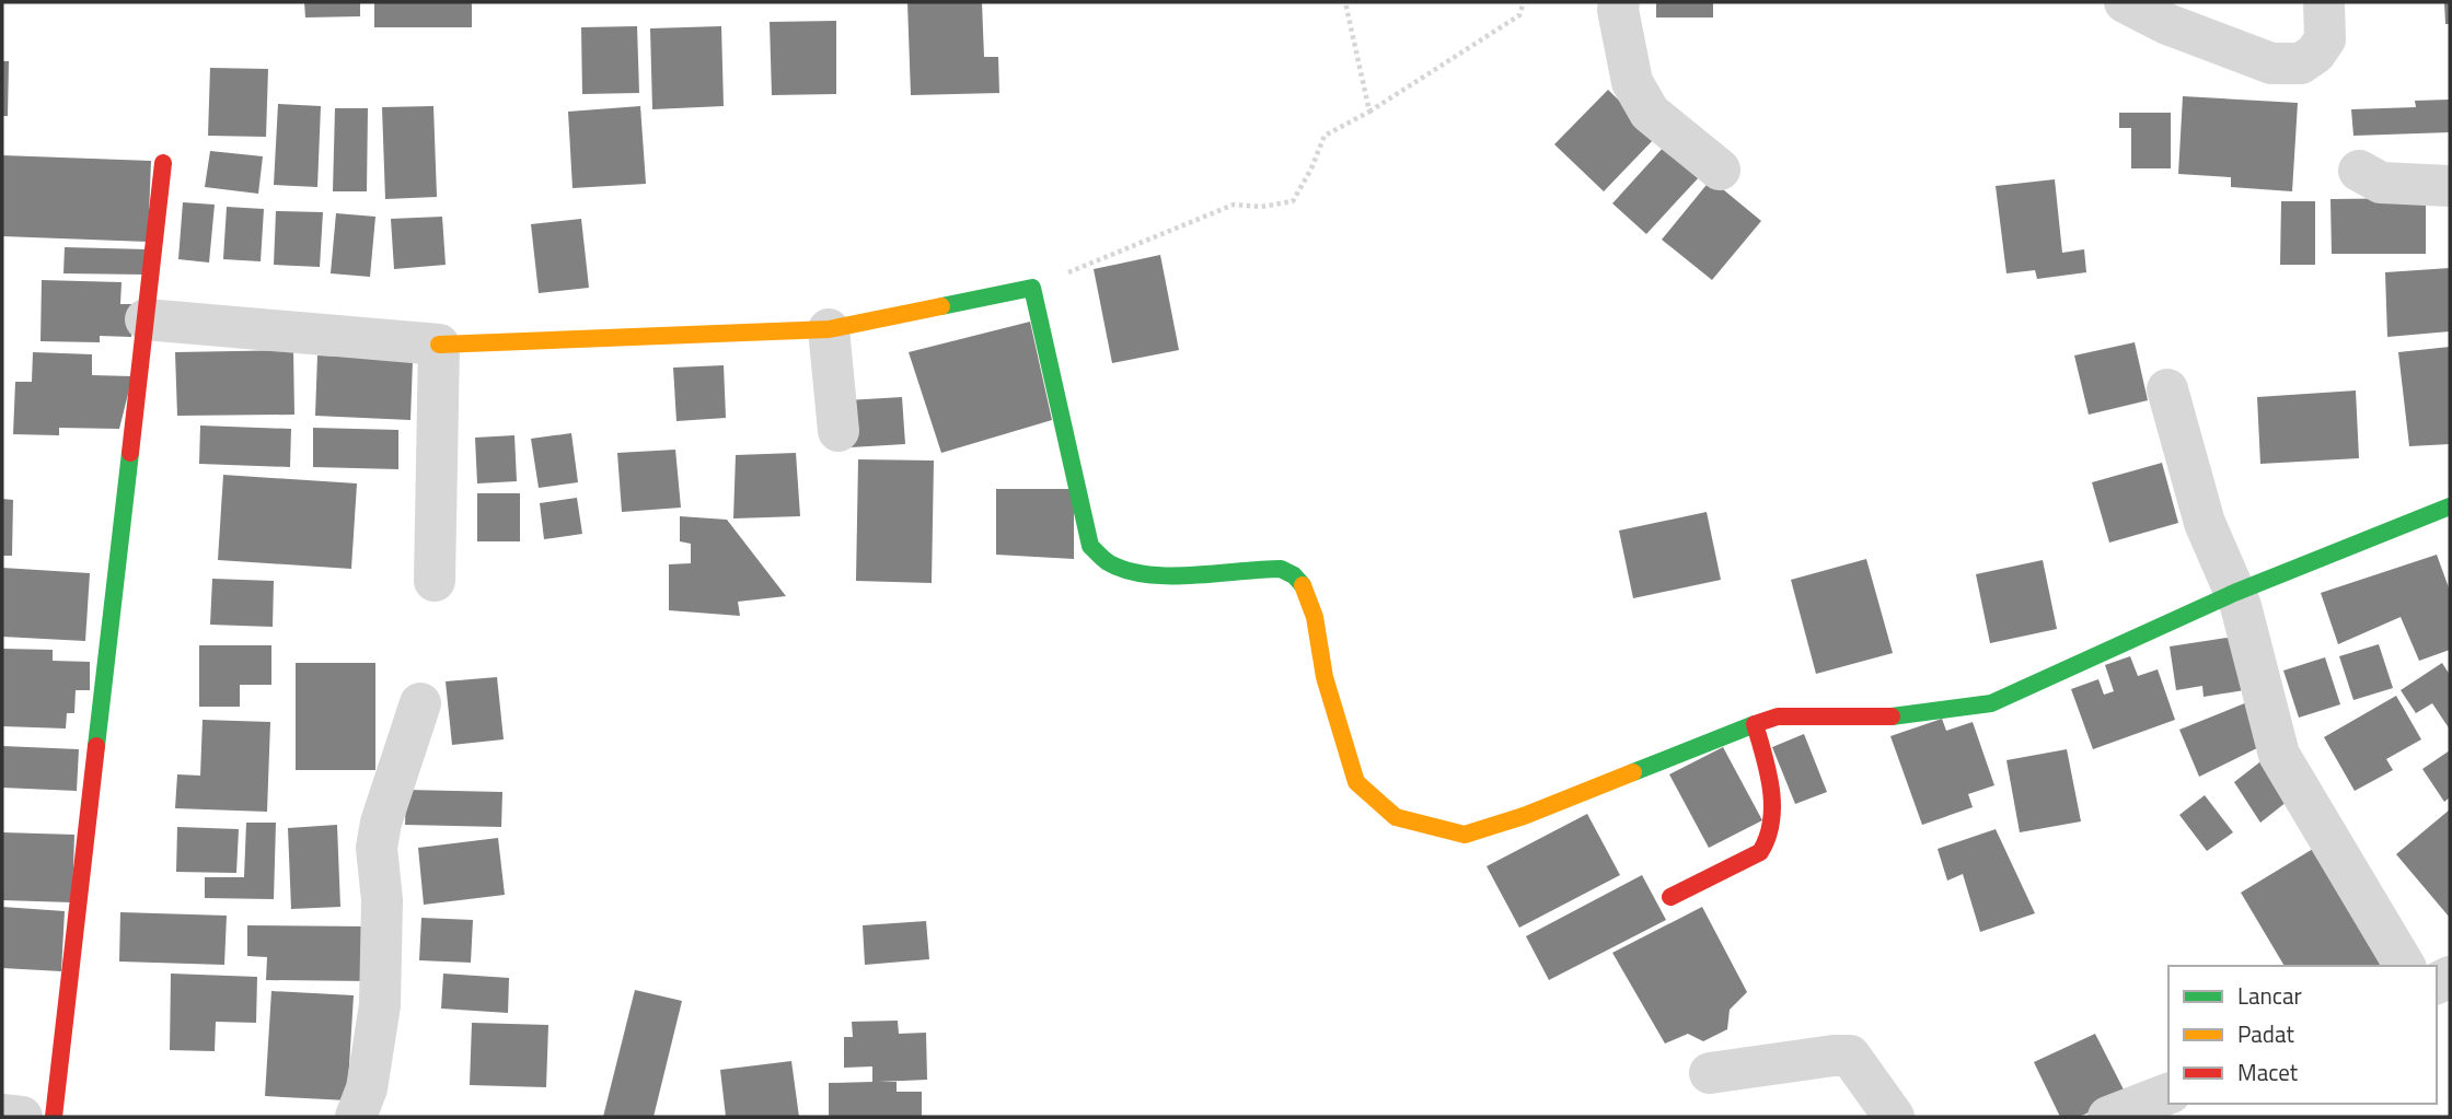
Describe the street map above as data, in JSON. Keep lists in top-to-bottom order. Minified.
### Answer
{"legend":["Lancar","Padat","Macet"]}
